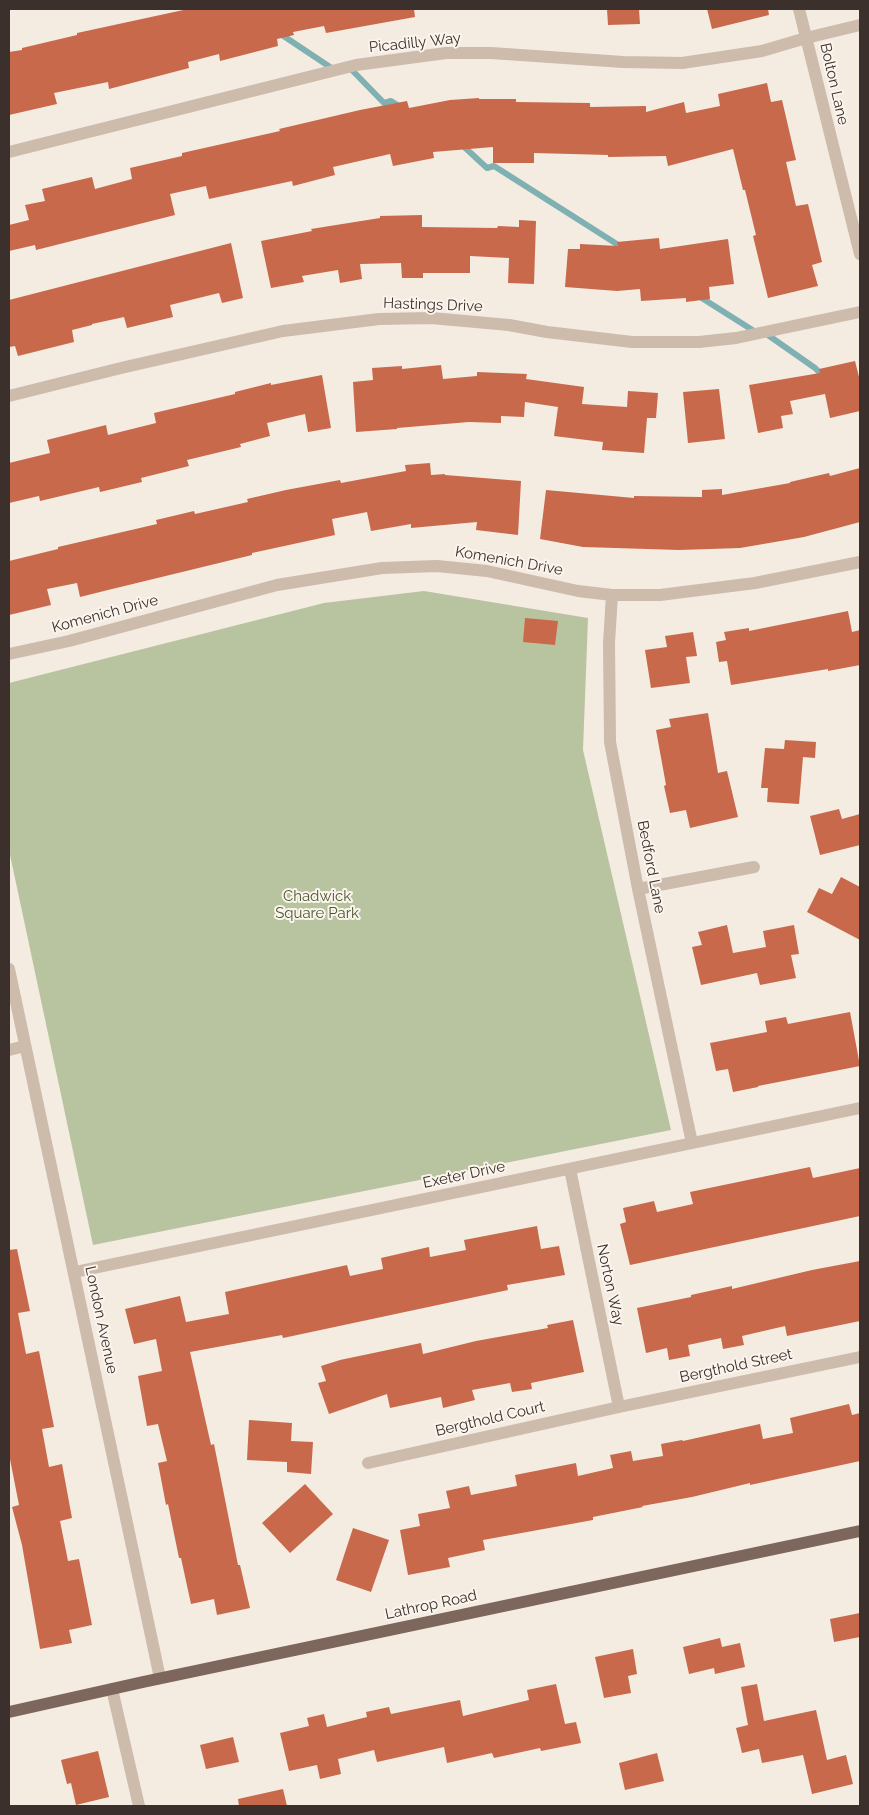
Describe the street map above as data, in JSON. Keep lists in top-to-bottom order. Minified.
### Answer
{"streets":{"main road":["Lathrop Road"],"street":["Picadilly Way","Bolton Lane","Hastings Drive","Komenich Drive","Bedford Lane","Exeter Drive","Norton Way","London Avenue","Bergthold Street","Bergthold Court"]},"crossings":[["Picadilly Way","Bolton Lane"],["Komenich Drive","Bedford Lane"],["Bedford Lane","Exeter Drive"],["Exeter Drive","Norton Way"],["Exeter Drive","London Avenue"],["Norton Way","Bergthold Street"],["Norton Way","Bergthold Court"],["London Avenue","Lathrop Road"],["Bergthold Street","Bergthold Court"]],"parks":["Chadwick Square Park"]}
